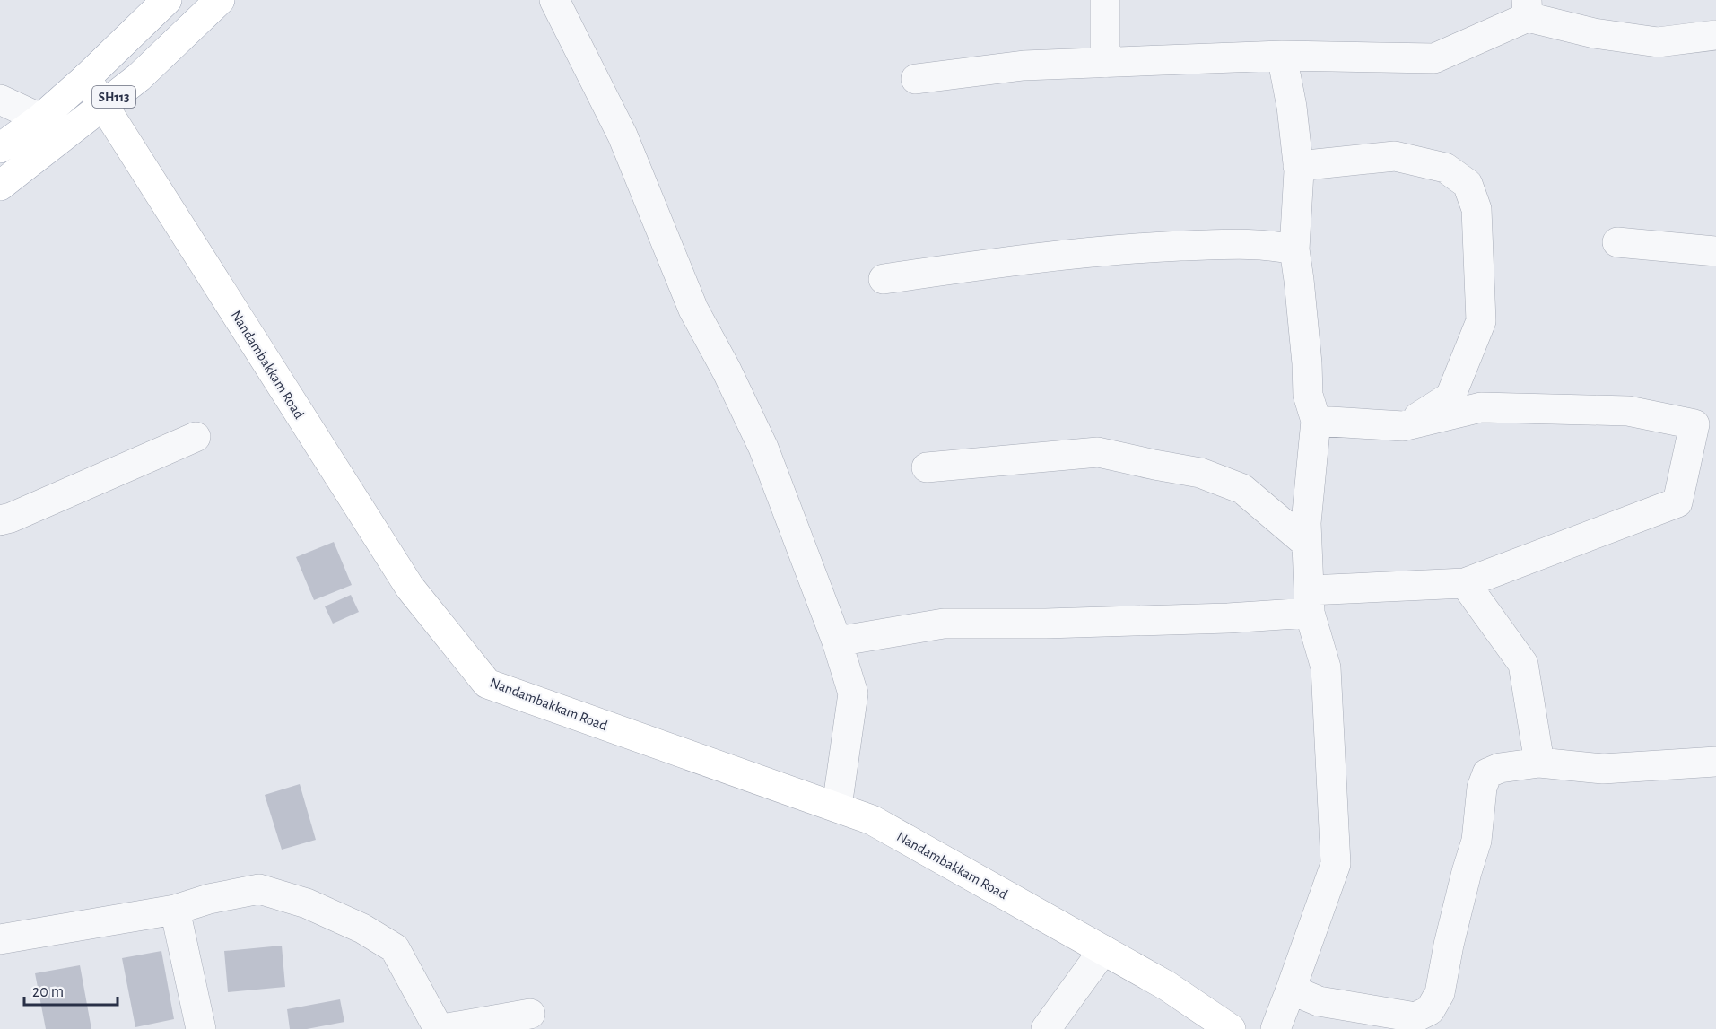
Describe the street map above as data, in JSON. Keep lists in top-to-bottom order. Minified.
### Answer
{"streets":{"street":["SH113","Nandambakkam Road"]},"crossings":[["SH113","Nandambakkam Road"]],"scale_bar":"20 m"}
